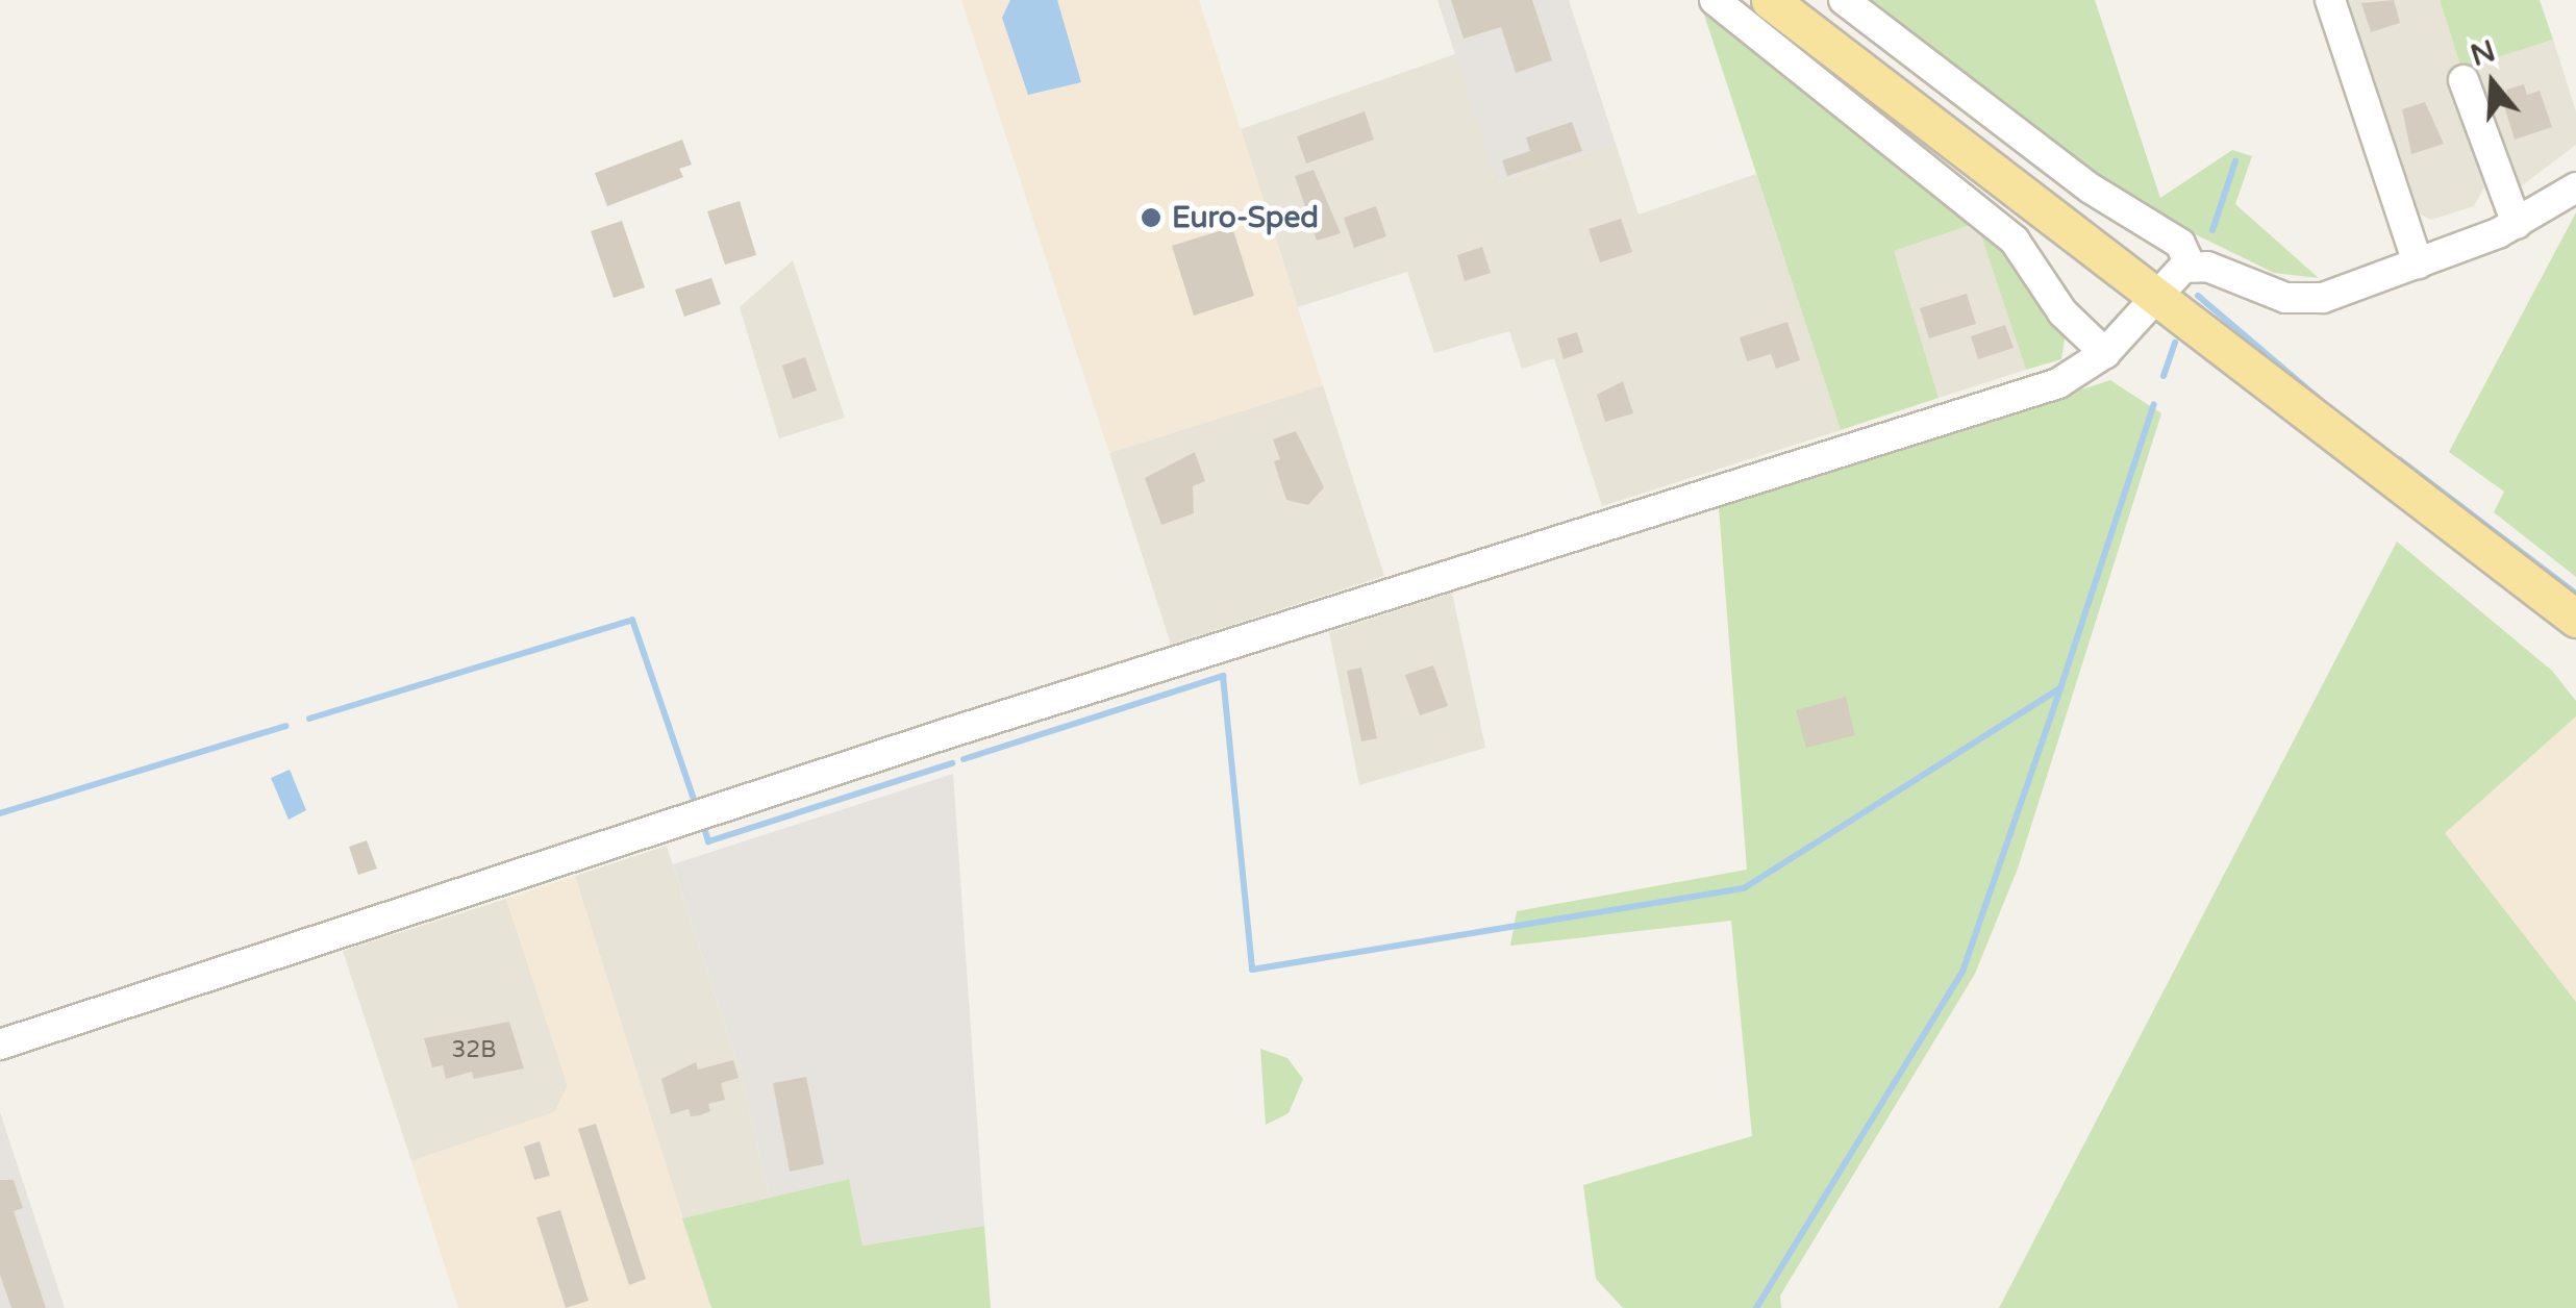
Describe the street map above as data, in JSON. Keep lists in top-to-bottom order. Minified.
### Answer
{"places":["Euro-Sped"],"house_numbers":["32B"],"north":"top"}
